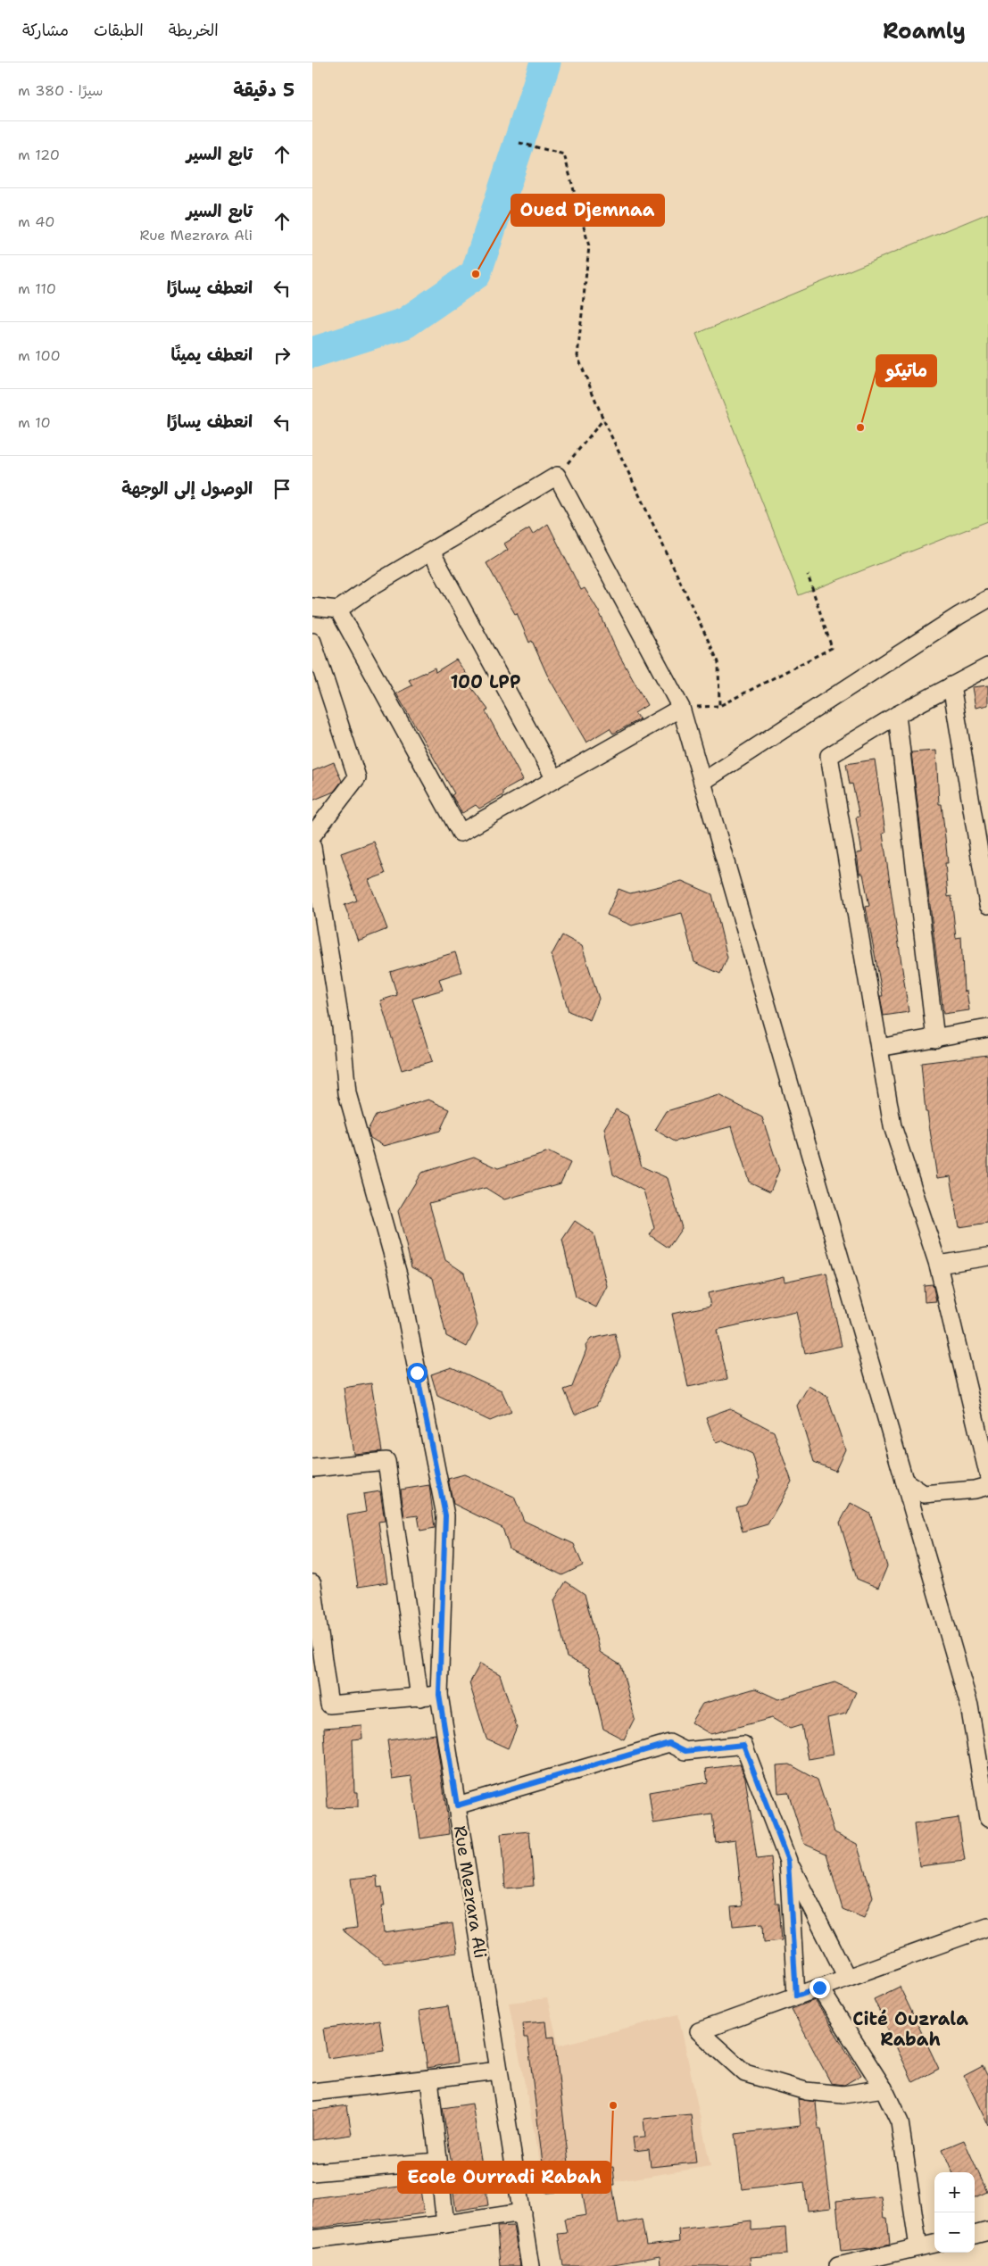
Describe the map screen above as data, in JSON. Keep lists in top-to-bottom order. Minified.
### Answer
{"streets":{"street":["Rue Mezrara Ali"]},"districts":["100 LPP","Cité Ouzrala Rabah"],"places":["Oued Djemnaa","ماتيكو","Ecole Ourradi Rabah"],"page":{"header":"Roamly","nav":["الخريطة","الطبقات","مشاركة"],"heading":["5 دقيقة","سيرًا · 380 m"],"list":[["تابع السير","120 m"],["تابع السير","Rue Mezrara Ali","40 m"],["انعطف يسارًا","110 m"],["انعطف يمينًا","100 m"],["انعطف يسارًا","10 m"],"الوصول إلى الوجهة"],"map_buttons":["+","−"]}}
